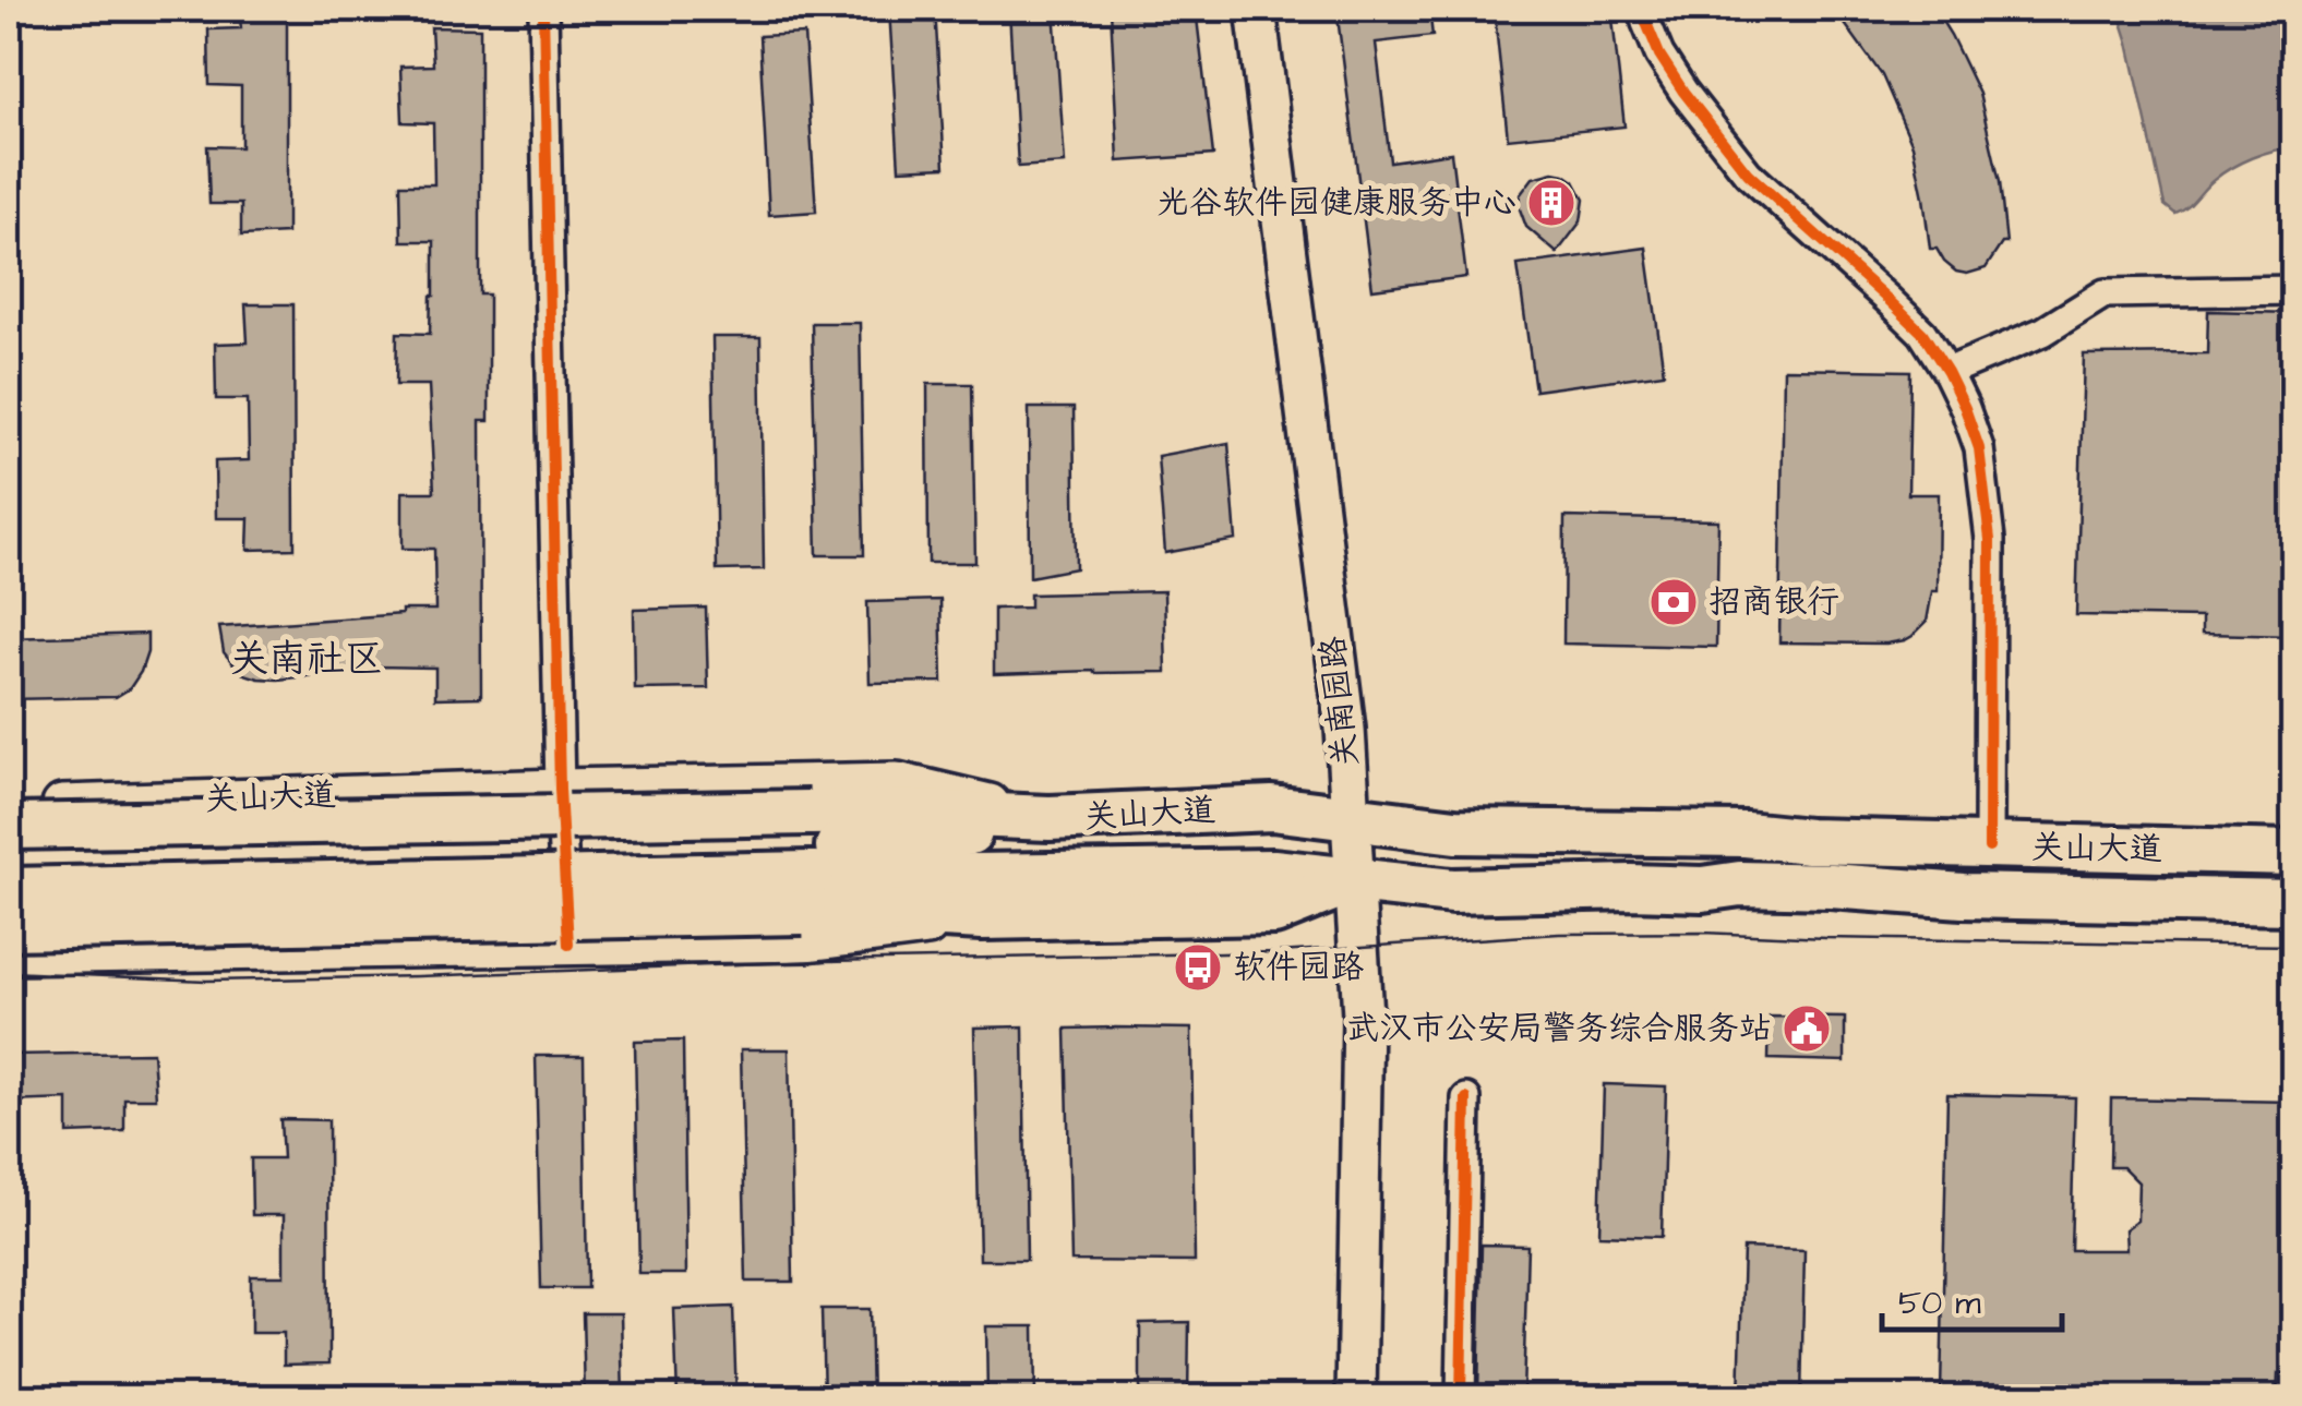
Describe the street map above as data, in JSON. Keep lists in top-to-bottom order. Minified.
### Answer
{"streets":{"main road":["关南园路","关山大道"]},"crossings":[["关南园路","关山大道"]],"districts":["关南社区"],"places":{"building":["光谷软件园健康服务中心"],"bank":["招商银行"],"bus stop":["软件园路"],"public building":["武汉市公安局警务综合服务站"]},"scale_bar":"50 m"}
